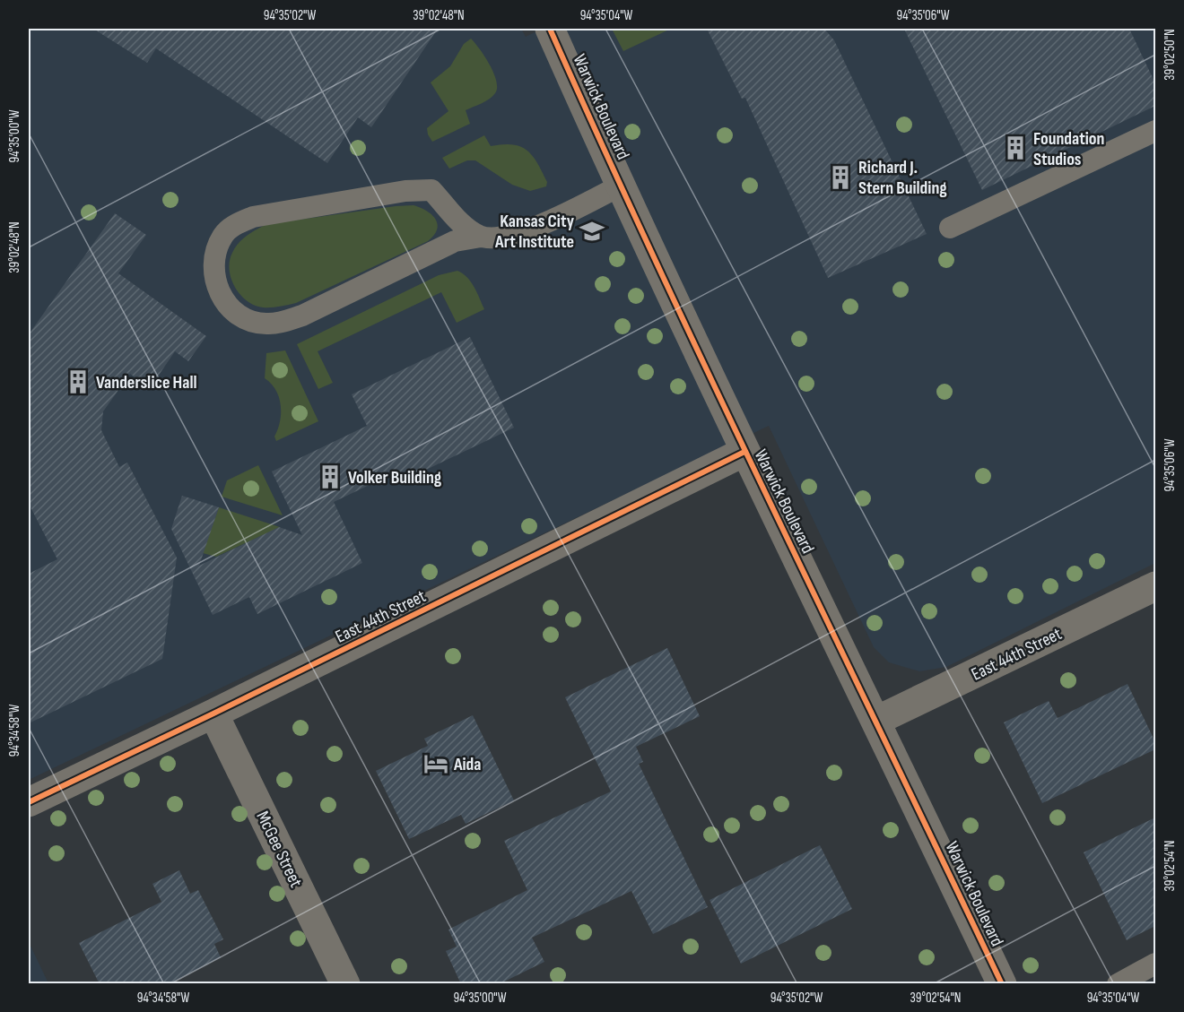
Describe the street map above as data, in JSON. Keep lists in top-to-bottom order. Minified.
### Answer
{"streets":{"street":["Warwick Boulevard","East 44th Street","McGee Street"]},"crossings":[["Warwick Boulevard","East 44th Street"],["East 44th Street","McGee Street"]],"places":{"building":["Foundation Studios","Richard J. Stern Building","Vanderslice Hall","Volker Building"],"school or university":["Kansas City Art Institute"],"hotel":["Aida"]},"coordinates":["94°35'02\"W","39°02'48\"N","94°35'04\"W","94°35'06\"W","39°02'50\"N","94°35'00\"W","94°34'58\"W","39°02'54\"N"]}
